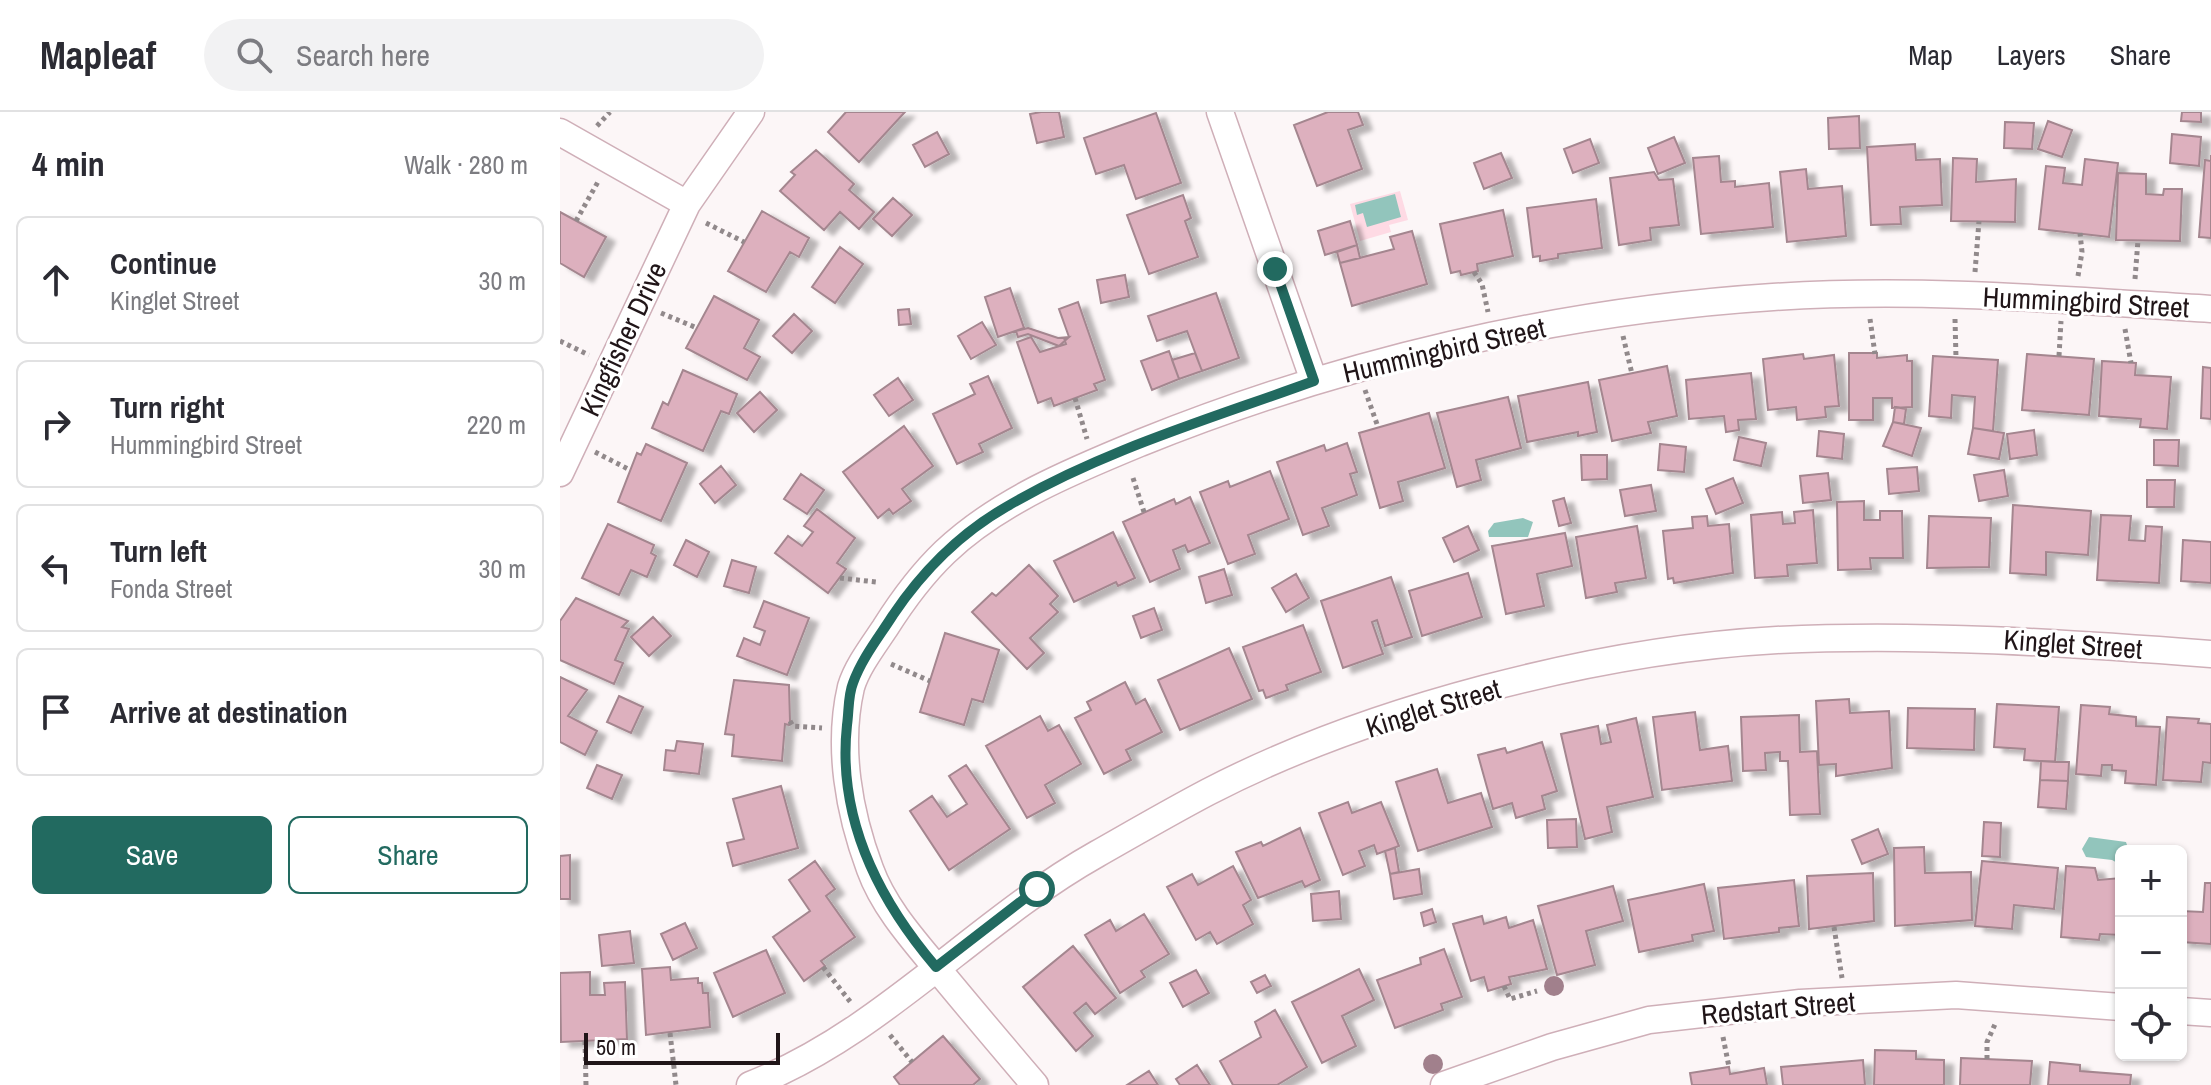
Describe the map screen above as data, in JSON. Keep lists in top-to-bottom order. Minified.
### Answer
{"streets":{"street":["Hummingbird Street","Kingfisher Drive","Kinglet Street","Redstart Street"]},"crossings":[["Hummingbird Street","Kinglet Street"]],"scale_bar":"50 m","page":{"header":"Mapleaf","search":"Search here","nav":["Map","Layers","Share"],"heading":["4 min","Walk · 280 m"],"list":[["Continue","Kinglet Street","30 m"],["Turn right","Hummingbird Street","220 m"],["Turn left","Fonda Street","30 m"],"Arrive at destination"],"buttons":["Save","Share"],"map_buttons":["+","−"],"scale":"50 m"}}
